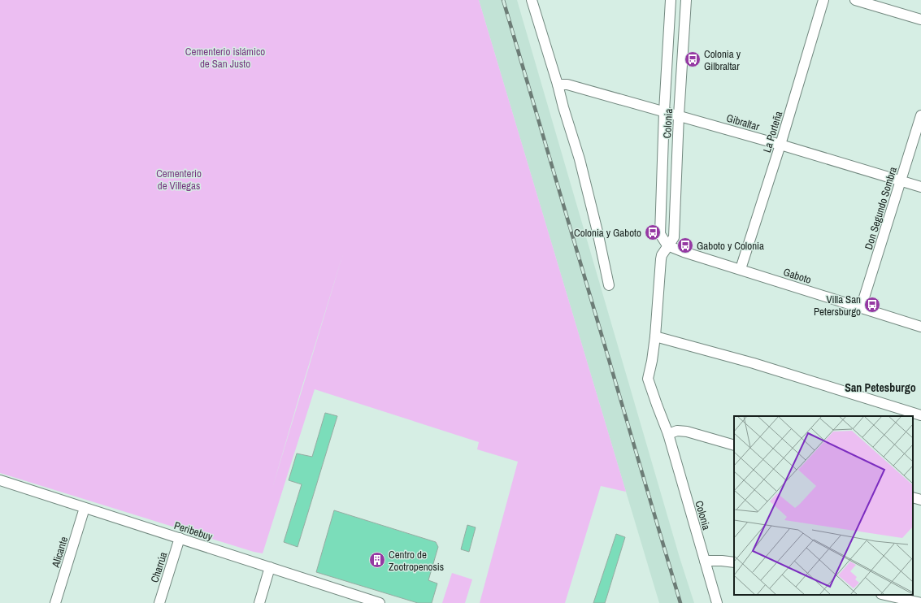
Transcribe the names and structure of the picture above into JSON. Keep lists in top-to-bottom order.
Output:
{
  "streets": {
    "street": [
      "Gibraltar",
      "Colonia",
      "La Porteña",
      "Don Segundo Sombra",
      "Gaboto",
      "Peribebuy",
      "Alicante",
      "Charrúa"
    ]
  },
  "crossings": [
    ["Gibraltar", "Colonia"],
    ["Gibraltar", "La Porteña"],
    ["Gibraltar", "Don Segundo Sombra"],
    ["Colonia", "Gaboto"],
    ["La Porteña", "Gaboto"],
    ["Don Segundo Sombra", "Gaboto"],
    ["Peribebuy", "Alicante"],
    ["Peribebuy", "Charrúa"]
  ],
  "districts": ["San Petesburgo"],
  "parks": ["Cementerio islámico de San Justo", "Cementerio de Villegas"],
  "places": {
    "bus stop": [
      "Colonia y Gilbraltar",
      "Colonia y Gaboto",
      "Gaboto y Colonia",
      "Villa San Petersburgo"
    ],
    "building": ["Centro de Zootropenosis"]
  }
}
